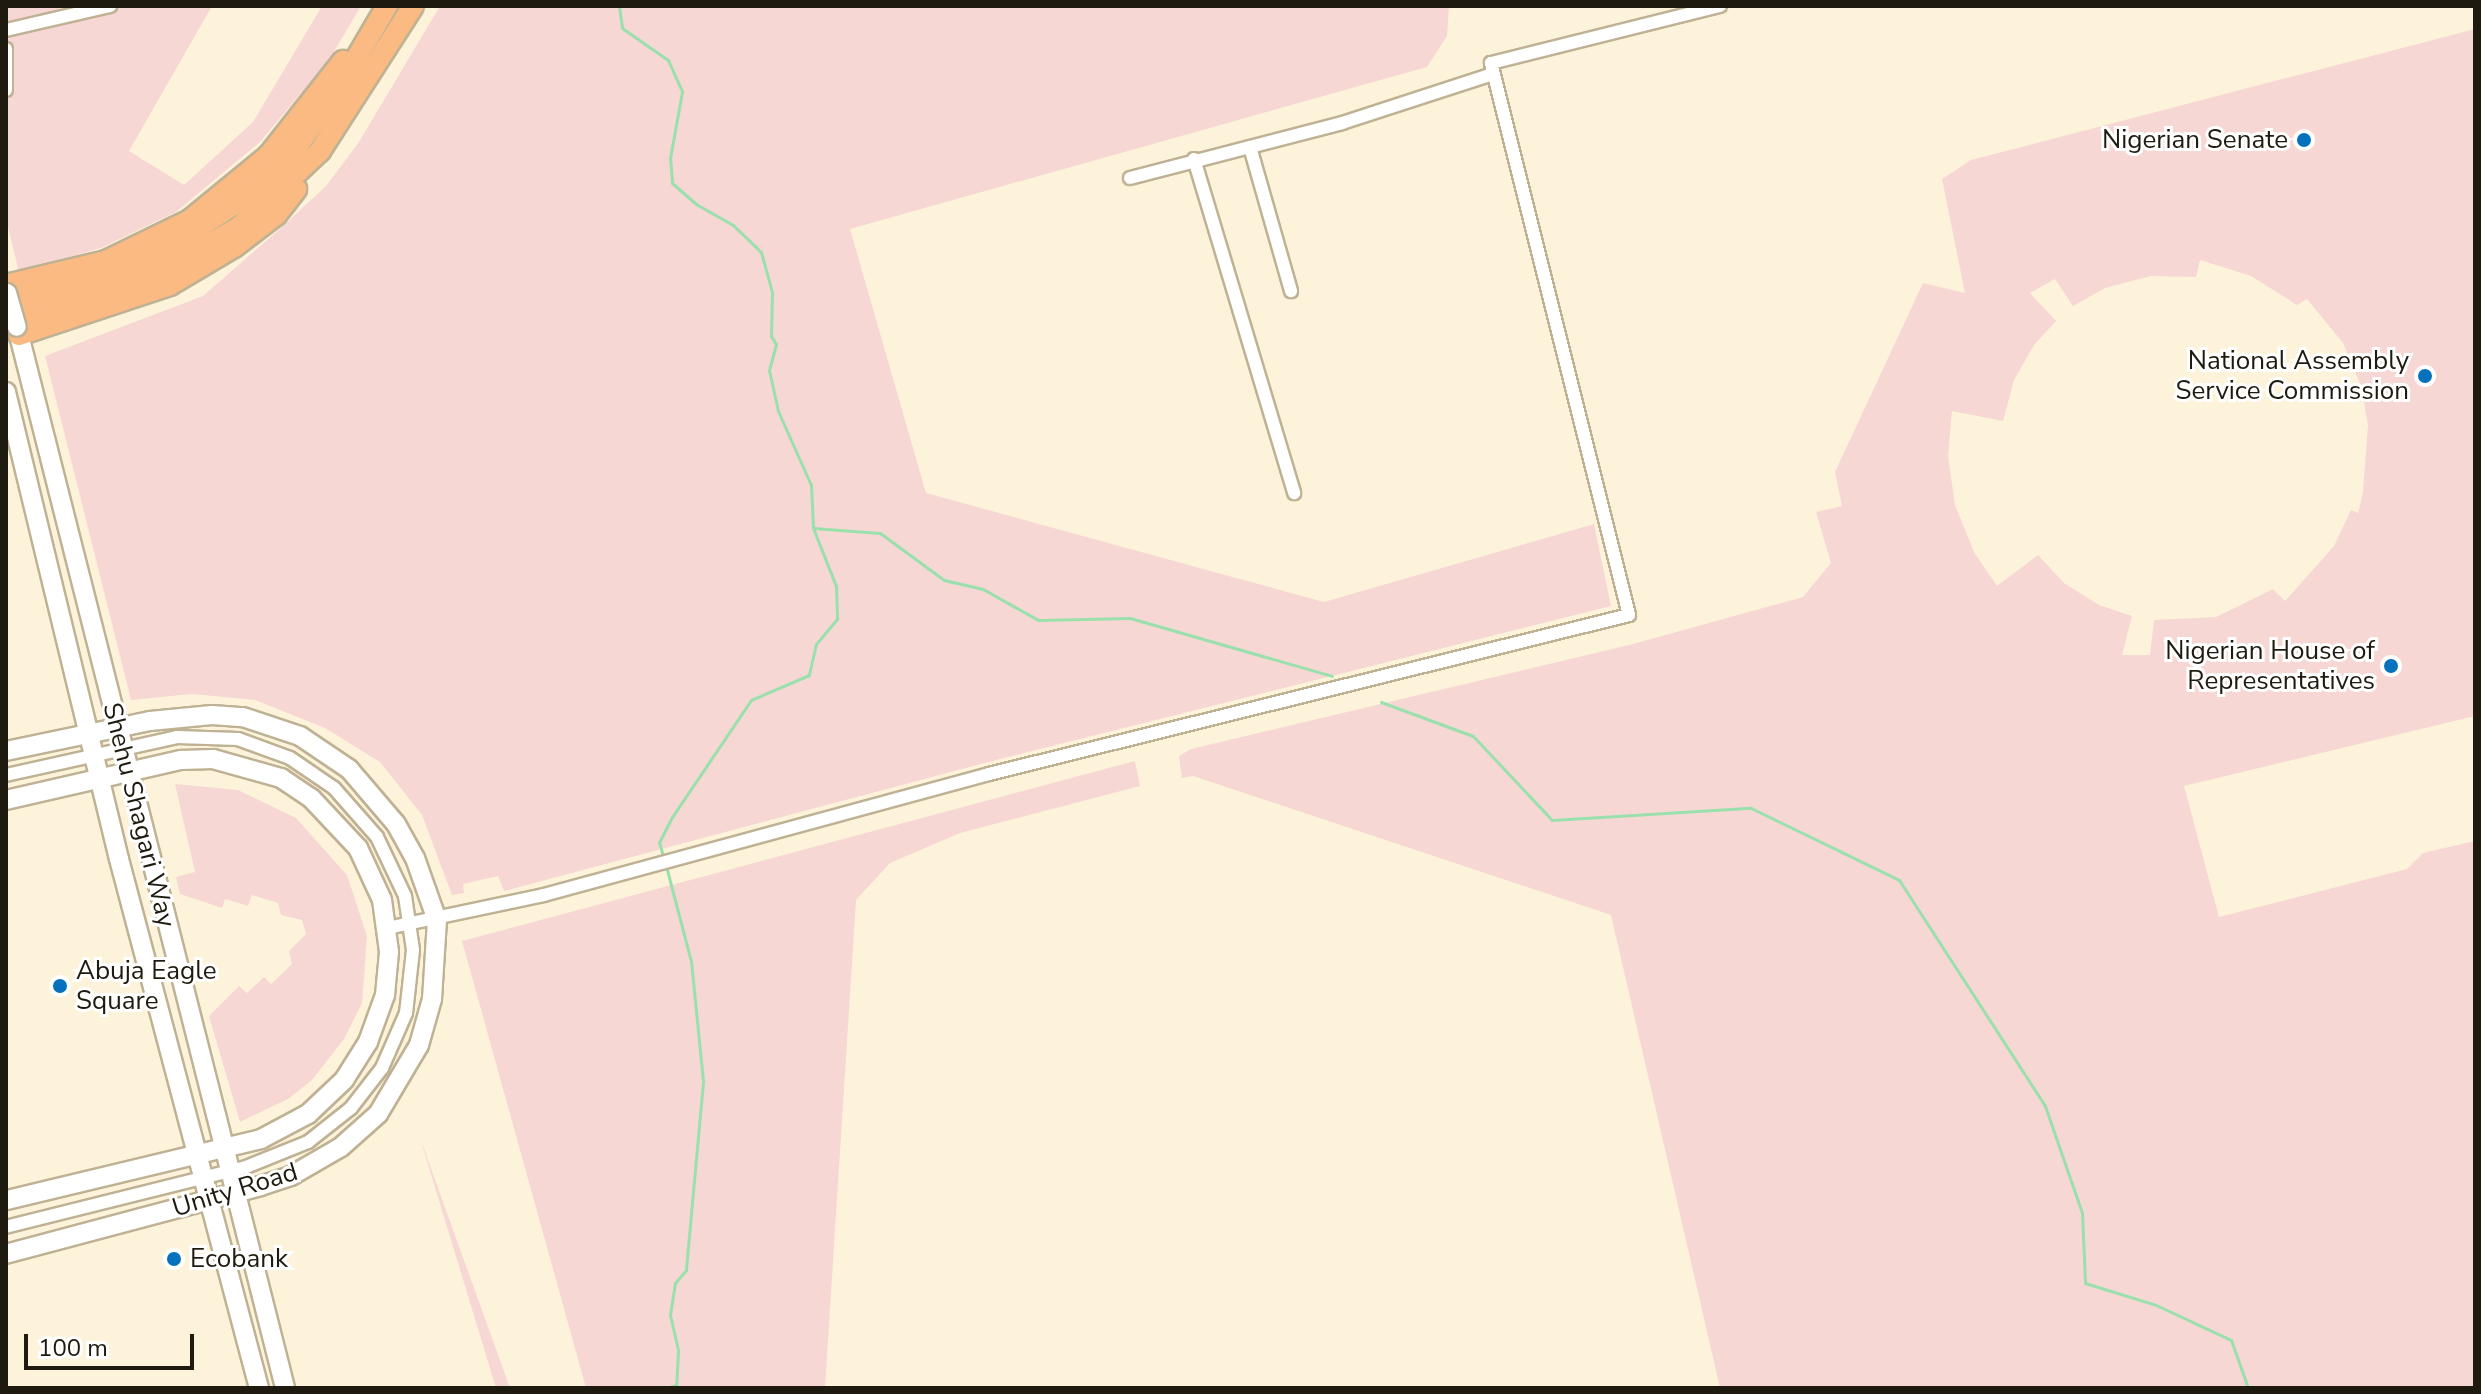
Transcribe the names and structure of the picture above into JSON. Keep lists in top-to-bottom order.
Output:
{
  "streets": {
    "street": ["Shehu Shagari Way", "Unity Road"]
  },
  "crossings": [
    ["Shehu Shagari Way", "Unity Road"]
  ],
  "places": [
    "Nigerian Senate",
    "National Assembly Service Commission",
    "Nigerian House of Representatives",
    "Abuja Eagle Square",
    "Ecobank"
  ],
  "scale_bar": "100 m"
}
